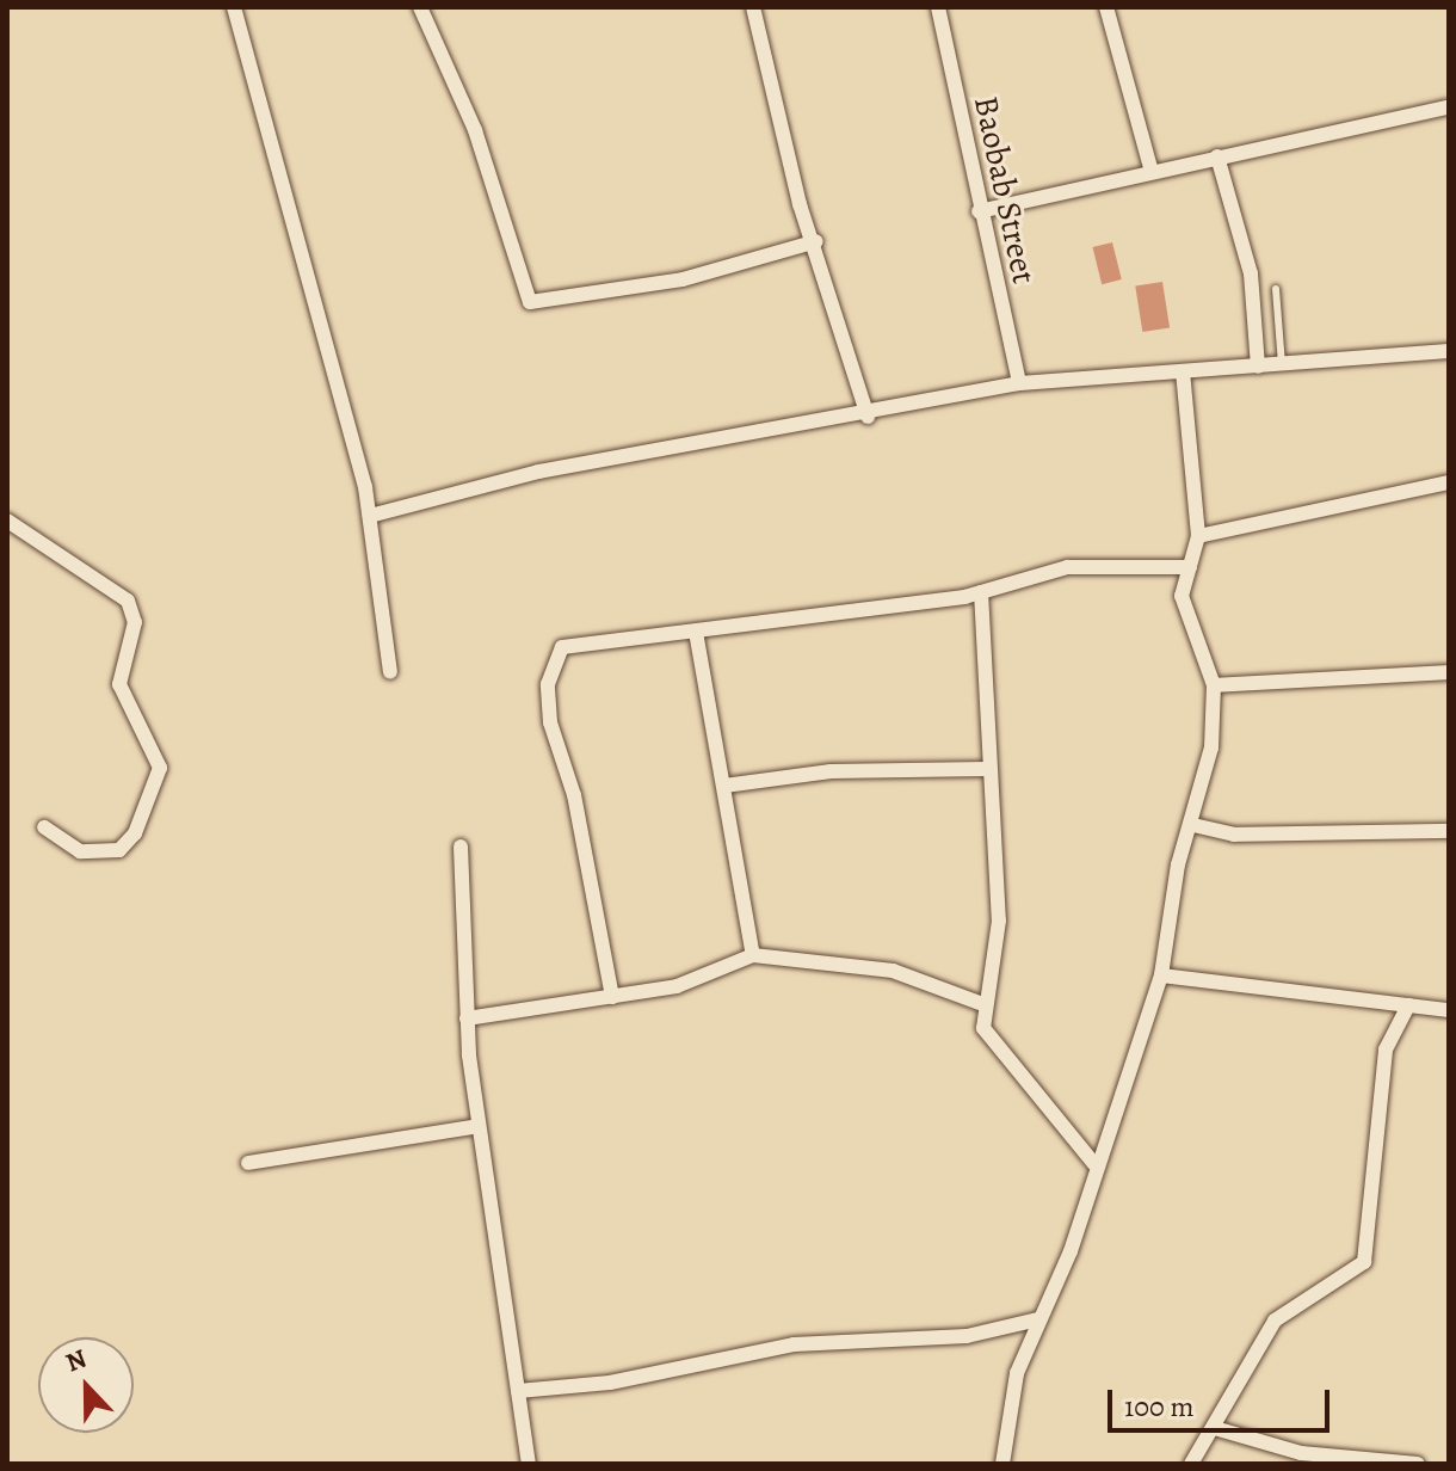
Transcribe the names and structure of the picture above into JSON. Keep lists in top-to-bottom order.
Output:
{
  "streets": {
    "street": ["Baobab Street"]
  },
  "scale_bar": "100 m",
  "north": "top"
}
